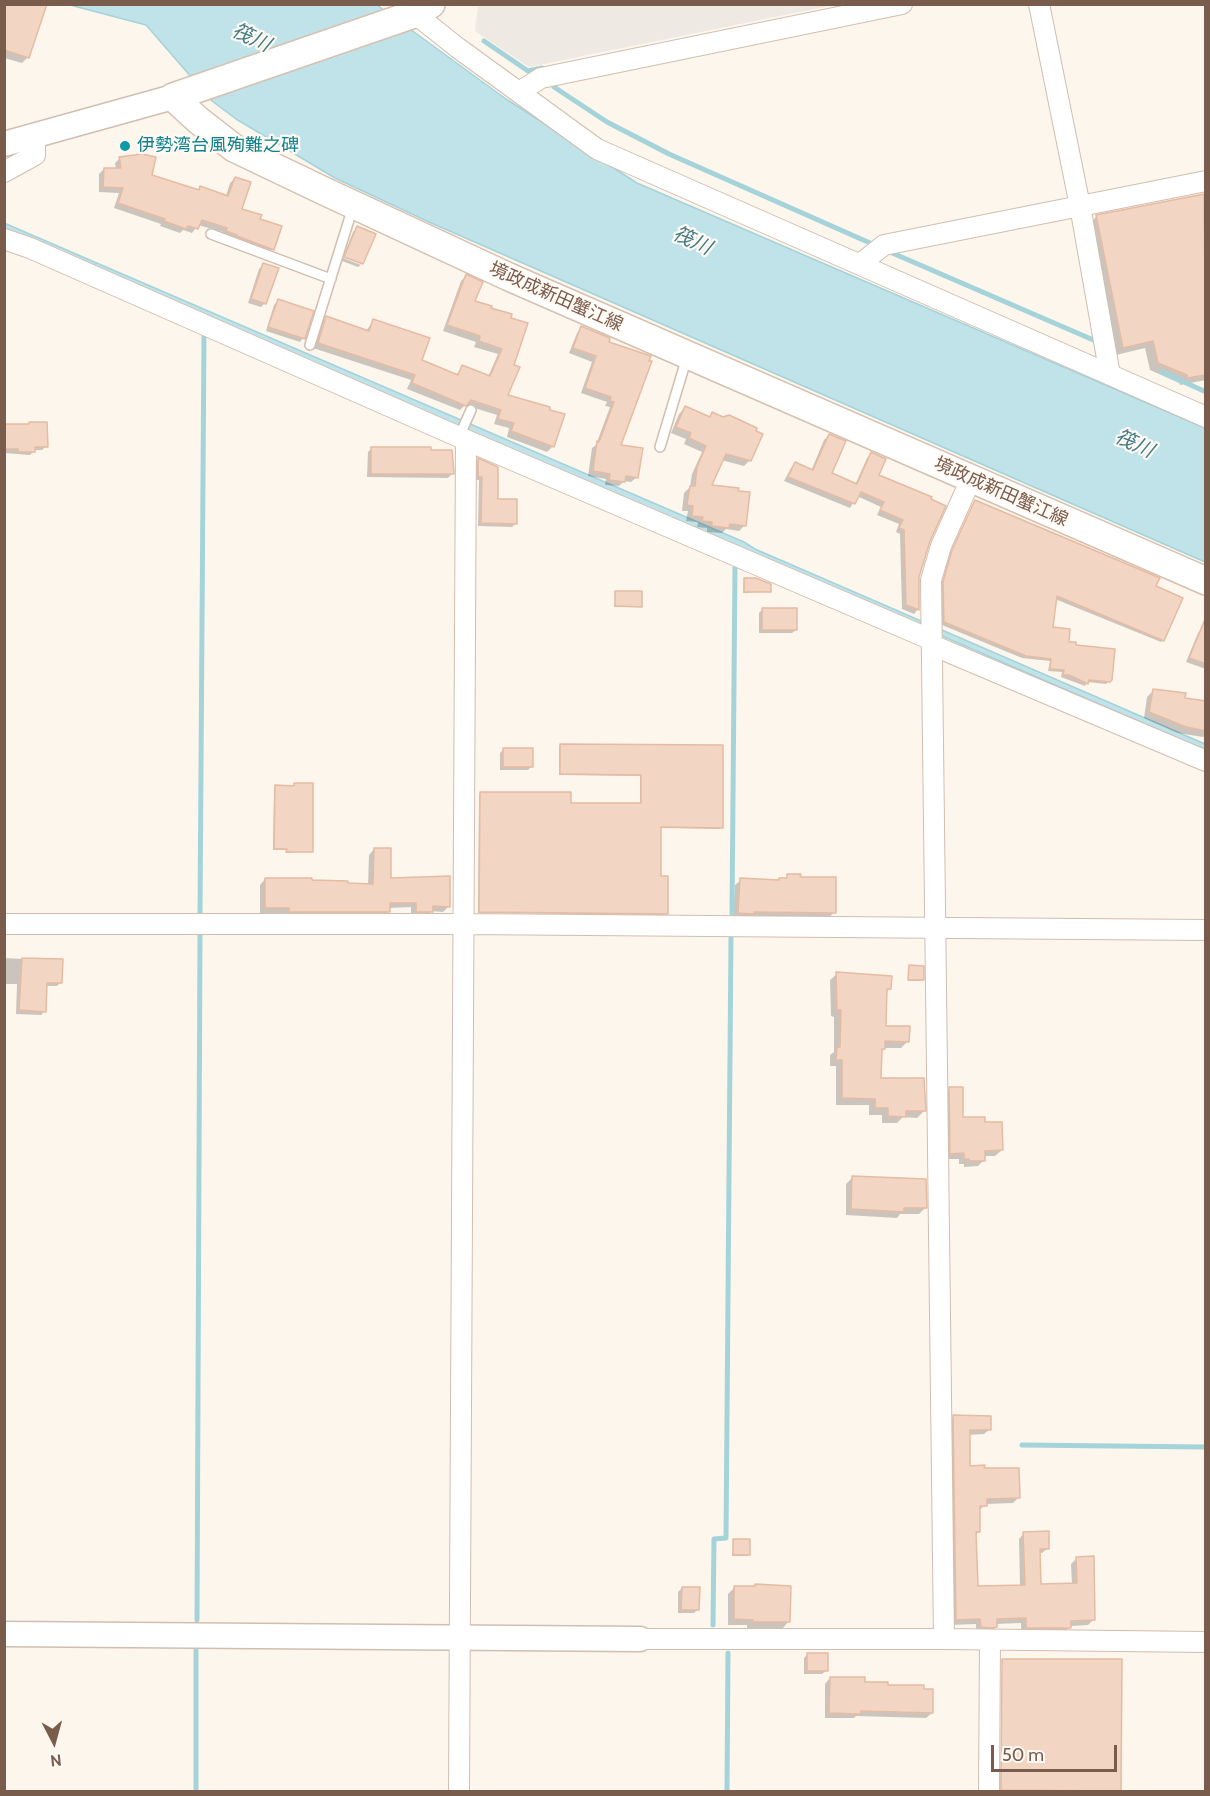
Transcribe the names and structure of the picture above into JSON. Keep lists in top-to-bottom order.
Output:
{
  "streets": {
    "main road": ["境政成新田蟹江線"]
  },
  "water": ["筏川"],
  "places": ["伊勢湾台風殉難之碑"],
  "scale_bar": "50 m",
  "north": "bottom"
}
